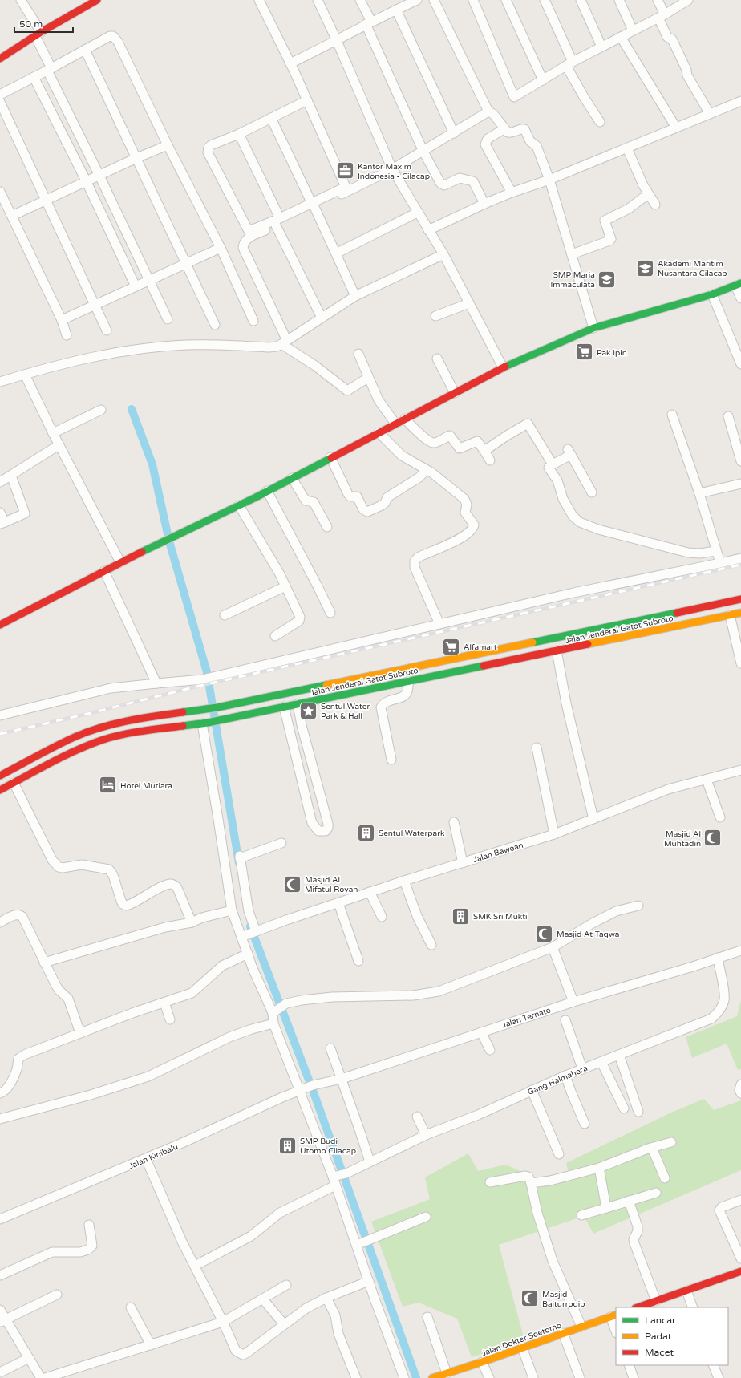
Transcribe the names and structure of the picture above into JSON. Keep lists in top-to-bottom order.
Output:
{
  "streets": {
    "main road": ["Jalan Jenderal Gatot Subroto", "Jalan Dokter Soetomo"],
    "street": [
      "Jalan Bawean",
      "Jalan Ternate",
      "Gang Halmahera",
      "Jalan Kinibalu"
    ]
  },
  "crossings": [
    ["Jalan Ternate", "Gang Halmahera"],
    ["Jalan Ternate", "Jalan Kinibalu"]
  ],
  "places": {
    "office": ["Kantor Maxim Indonesia - Cilacap"],
    "school or university": ["Akademi Maritim Nusantara Cilacap", "SMP Maria Immaculata"],
    "supermarket": ["Pak Ipin", "Alfamart"],
    "place": ["Sentul Water Park & Hall"],
    "hotel": ["Hotel Mutiara"],
    "building": ["Sentul Waterpark", "SMK Sri Mukti", "SMP Budi Utomo Cilacap"],
    "mosque": [
      "Masjid Al Muhtadin",
      "Masjid Al Mifatul Royan",
      "Masjid At Taqwa",
      "Masjid Baiturroqib"
    ]
  },
  "legend": ["Lancar", "Padat", "Macet"],
  "scale_bar": "50 m"
}
